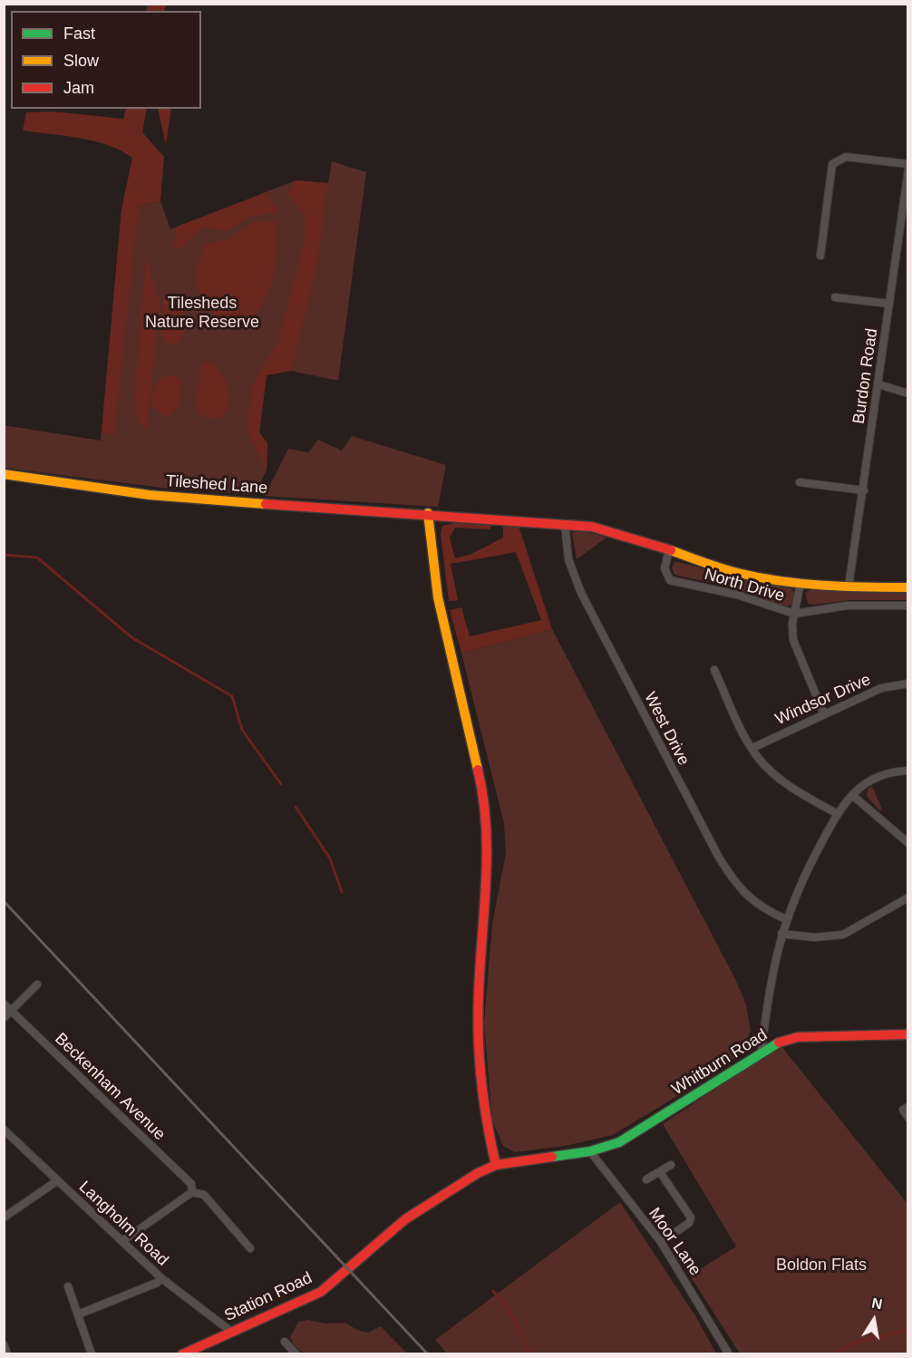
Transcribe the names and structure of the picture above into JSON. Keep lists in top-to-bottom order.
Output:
{
  "streets": {
    "street": [
      "Burdon Road",
      "Tileshed Lane",
      "North Drive",
      "Windsor Drive",
      "West Drive",
      "Whitburn Road",
      "Beckenham Avenue",
      "Langholm Road",
      "Moor Lane",
      "Station Road"
    ]
  },
  "crossings": [
    ["Burdon Road", "Tileshed Lane"],
    ["Tileshed Lane", "North Drive"],
    ["Tileshed Lane", "West Drive"],
    ["Whitburn Road", "Moor Lane"],
    ["Whitburn Road", "Station Road"],
    ["Langholm Road", "Station Road"]
  ],
  "parks": ["Tilesheds Nature Reserve", "Boldon Flats"],
  "legend": ["Fast", "Slow", "Jam"],
  "north": "top"
}
